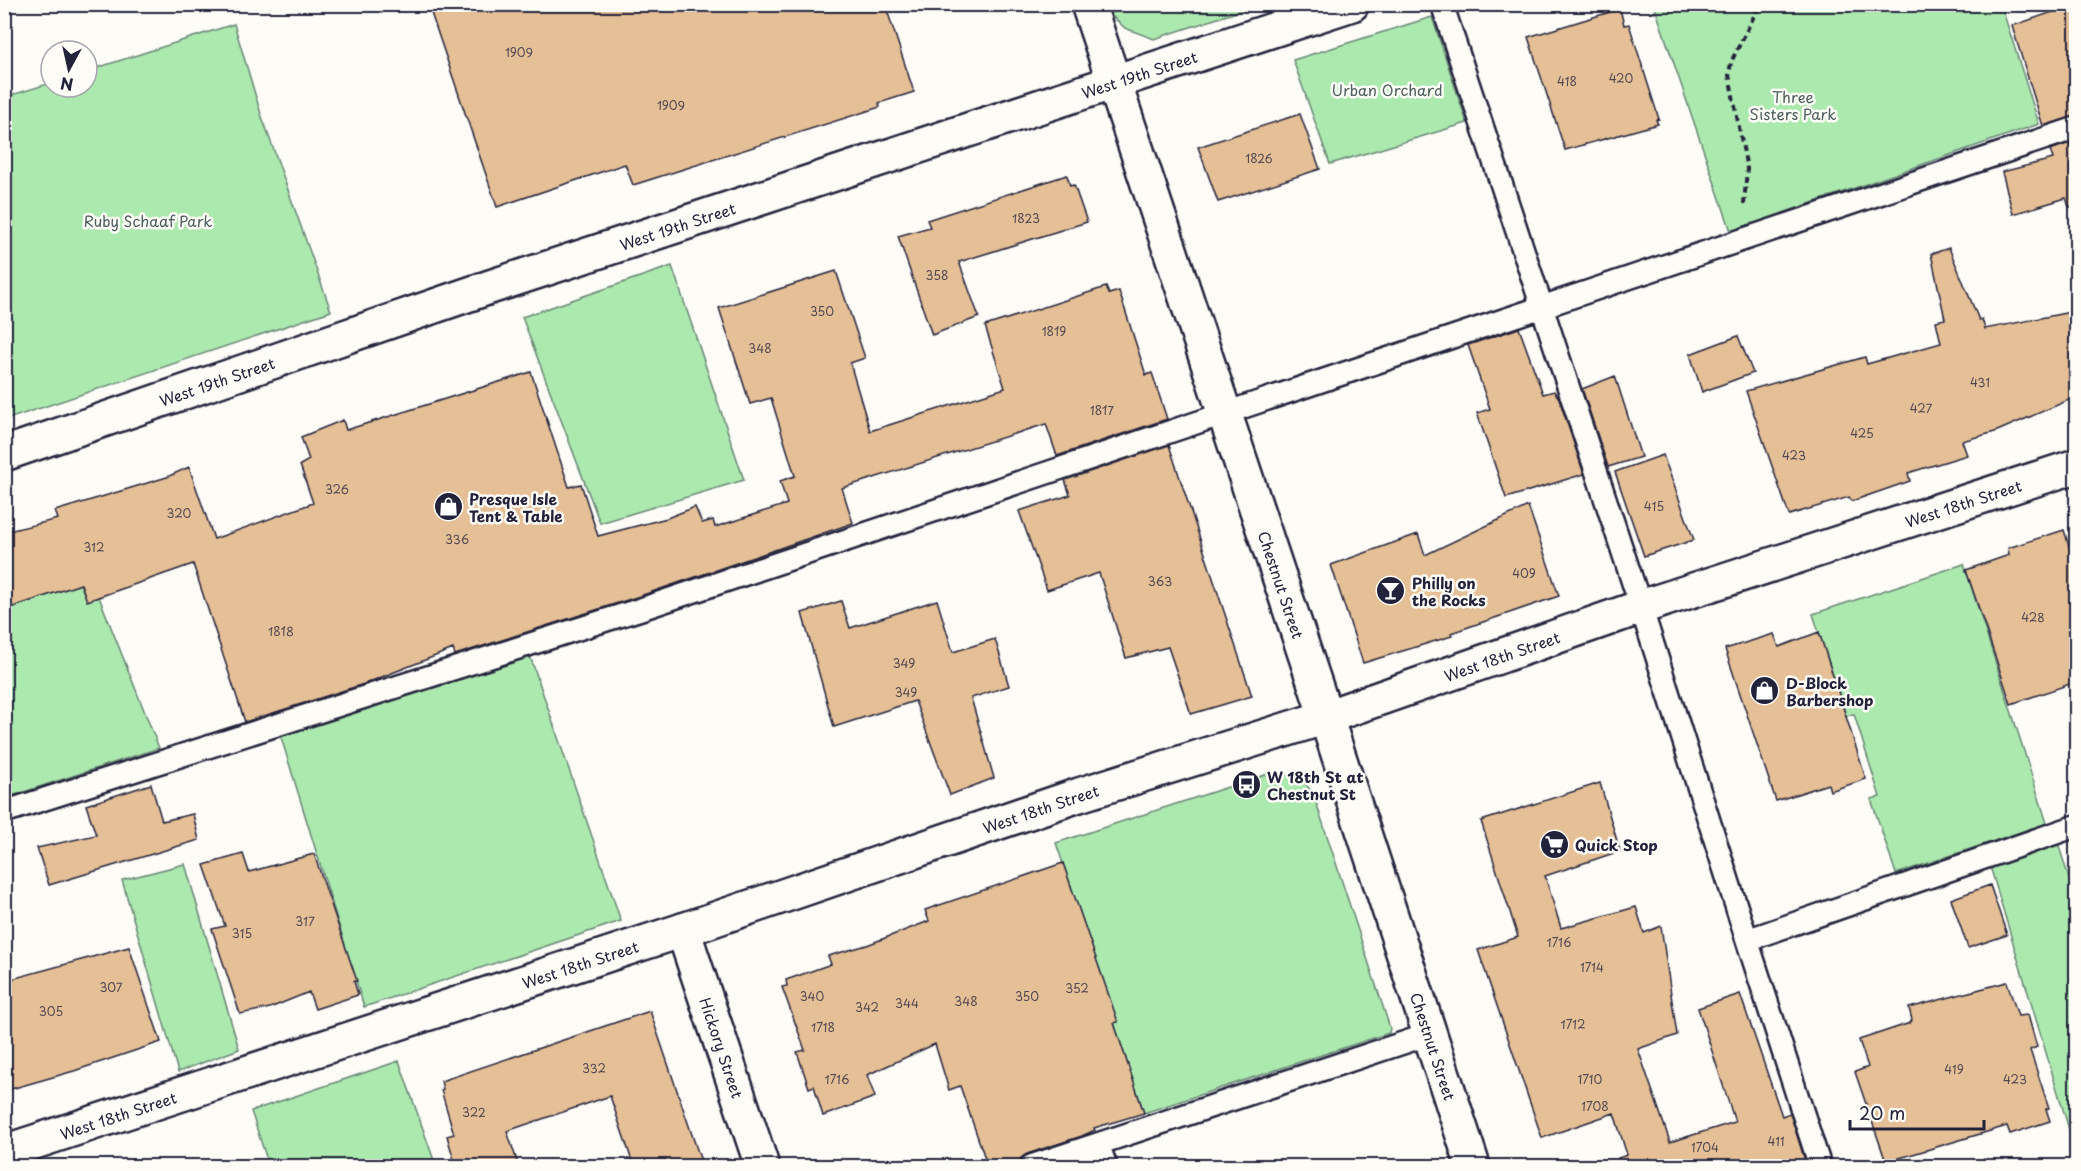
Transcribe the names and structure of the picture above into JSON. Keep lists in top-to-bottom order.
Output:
{
  "streets": {
    "street": [
      "West 19th Street",
      "West 18th Street",
      "Chestnut Street",
      "Hickory Street"
    ]
  },
  "crossings": [
    ["West 19th Street", "Chestnut Street"],
    ["West 18th Street", "Chestnut Street"],
    ["West 18th Street", "Hickory Street"]
  ],
  "parks": ["Urban Orchard", "Three Sisters Park", "Ruby Schaaf Park"],
  "places": {
    "shop": ["Presque Isle Tent & Table", "D-Block Barbershop"],
    "bar": ["Philly on the Rocks"],
    "bus stop": ["W 18th St at Chestnut St"],
    "supermarket": ["Quick Stop"]
  },
  "house_numbers": [
    "1909",
    "420",
    "418",
    "1909",
    "1826",
    "1823",
    "358",
    "350",
    "1819",
    "348",
    "431",
    "427",
    "1817",
    "425",
    "423",
    "326",
    "415",
    "320",
    "336",
    "312",
    "409",
    "363",
    "428",
    "1818",
    "349",
    "349",
    "317",
    "315",
    "1716",
    "1714",
    "307",
    "352",
    "340",
    "350",
    "348",
    "344",
    "342",
    "305",
    "1712",
    "1718",
    "332",
    "419",
    "1716",
    "1710",
    "423",
    "1708",
    "322",
    "411",
    "1704"
  ],
  "scale_bar": "20 m",
  "north": "bottom"
}
